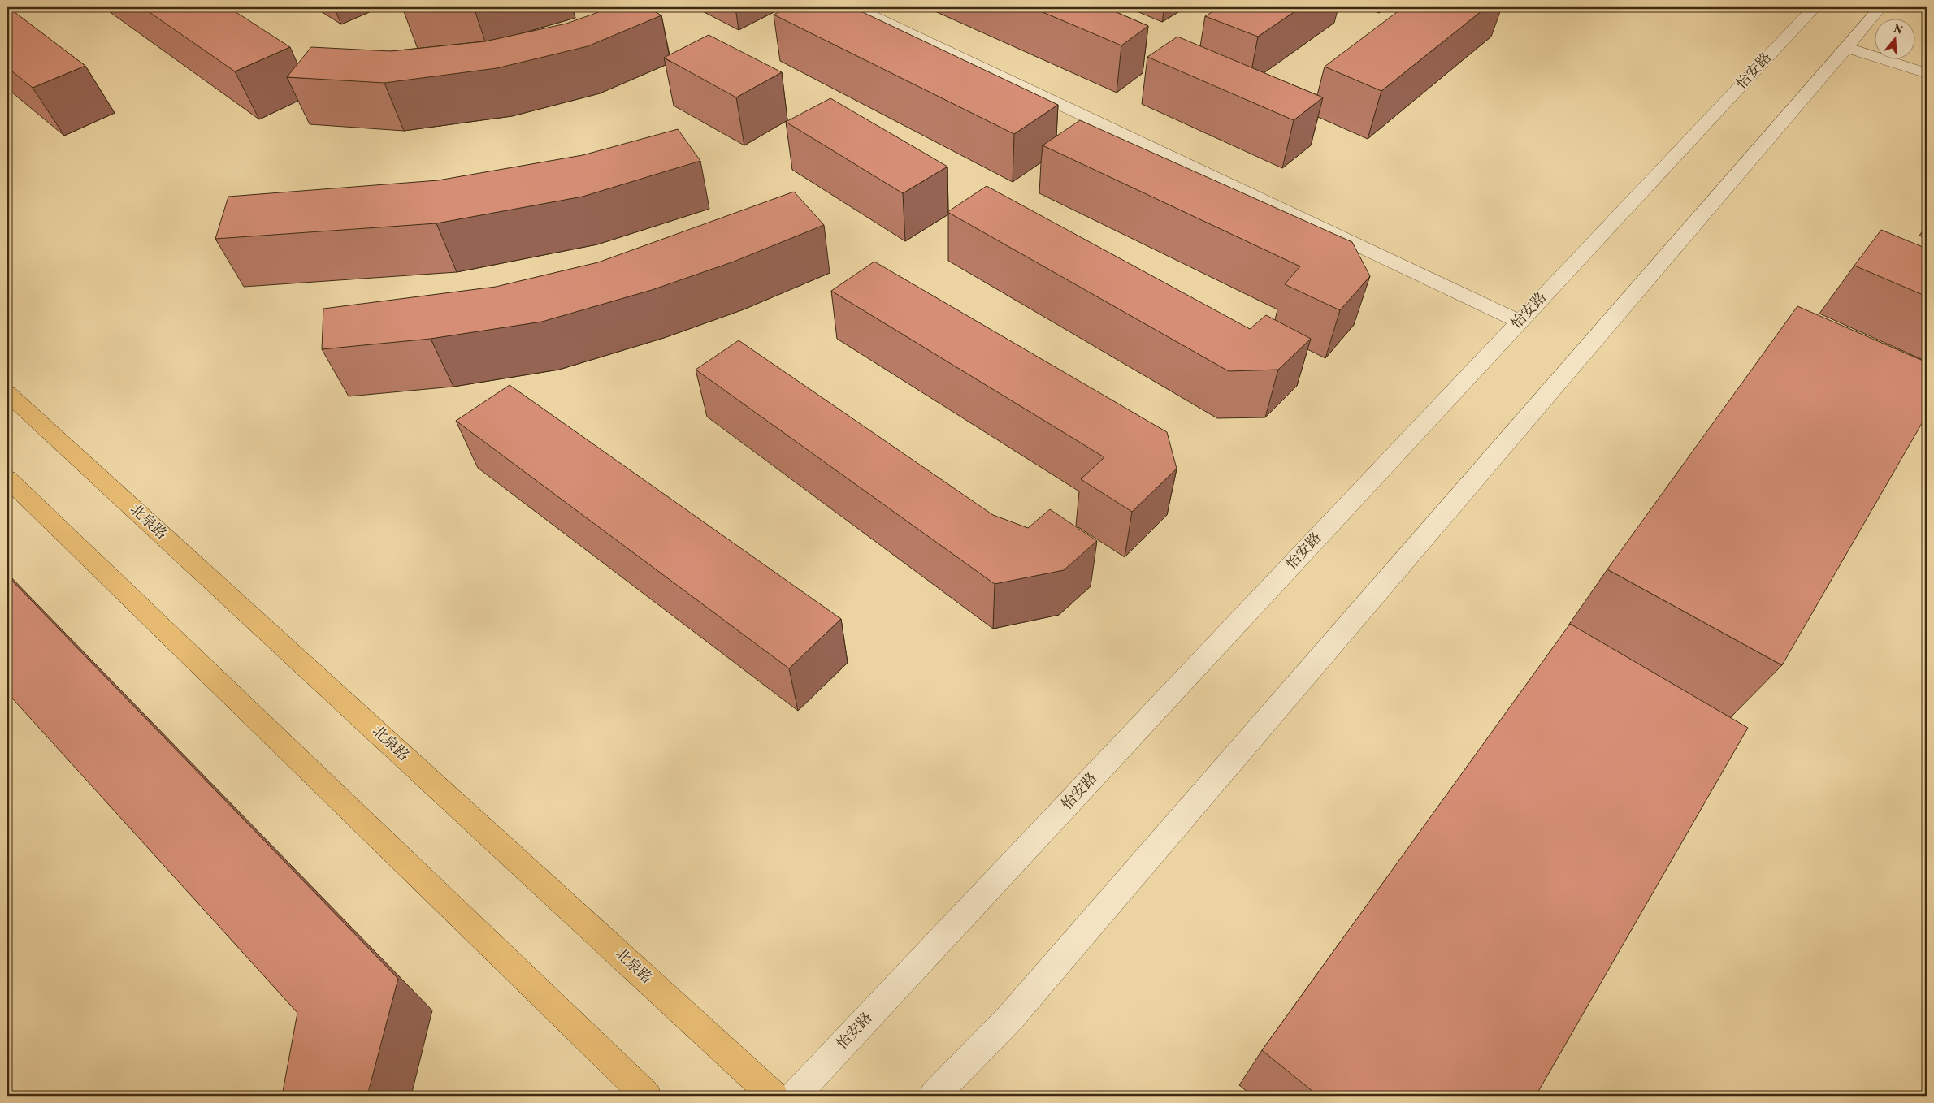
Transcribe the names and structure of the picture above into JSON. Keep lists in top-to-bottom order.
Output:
{
  "streets": {
    "main road": ["北泉路"],
    "street": ["怡安路"]
  },
  "north": "top"
}
